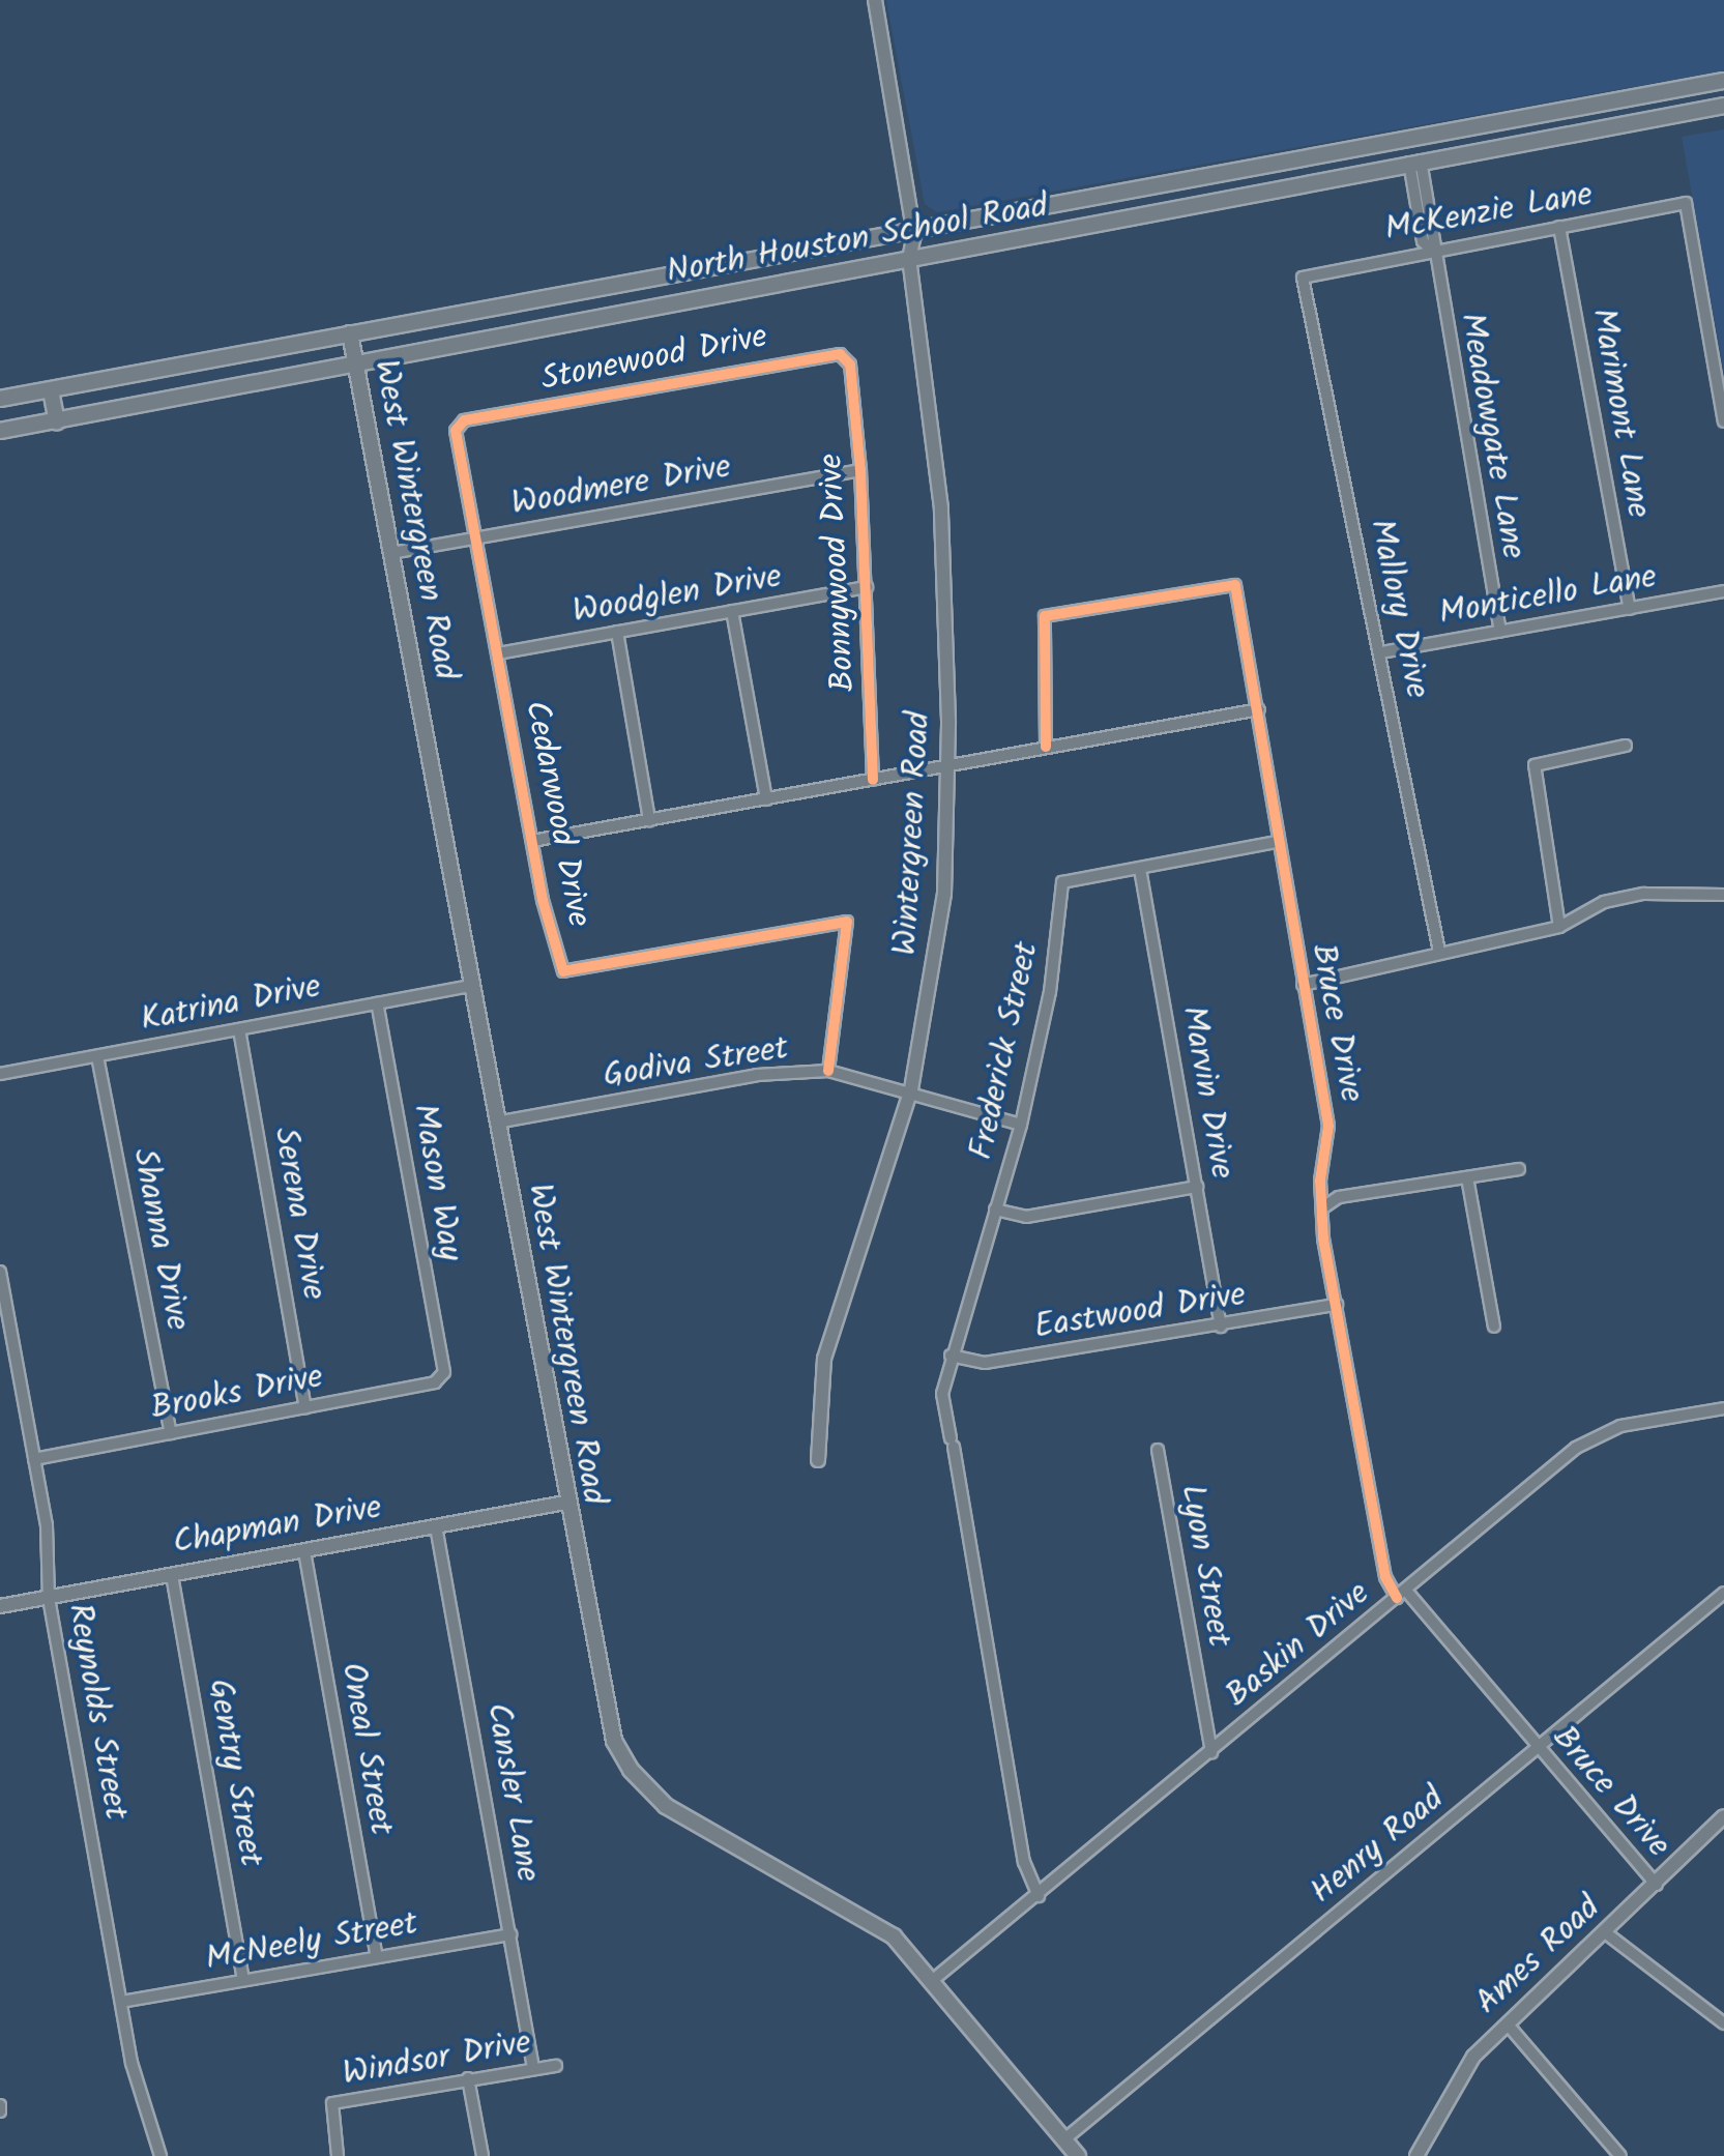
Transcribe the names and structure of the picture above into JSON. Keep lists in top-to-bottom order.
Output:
{
  "streets": {
    "main road": ["North Houston School Road", "West Wintergreen Road"],
    "street": [
      "McKenzie Lane",
      "Stonewood Drive",
      "Marimont Lane",
      "Meadowgate Lane",
      "Woodmere Drive",
      "Bonnywood Drive",
      "Woodglen Drive",
      "Monticello Lane",
      "Mallory Drive",
      "Cedarwood Drive",
      "Wintergreen Road",
      "Katrina Drive",
      "Bruce Drive",
      "Frederick Street",
      "Godiva Street",
      "Marvin Drive",
      "Mason Way",
      "Serena Drive",
      "Shanna Drive",
      "Eastwood Drive",
      "Brooks Drive",
      "Chapman Drive",
      "Lyon Street",
      "Baskin Drive",
      "Reynolds Street",
      "Oneal Street",
      "Gentry Street",
      "Cansler Lane",
      "Henry Road",
      "McNeely Street",
      "Ames Road",
      "Windsor Drive"
    ]
  },
  "crossings": [
    ["McKenzie Lane", "Marimont Lane"],
    ["McKenzie Lane", "Meadowgate Lane"],
    ["McKenzie Lane", "Mallory Drive"],
    ["North Houston School Road", "Meadowgate Lane"],
    ["North Houston School Road", "West Wintergreen Road"],
    ["North Houston School Road", "Wintergreen Road"],
    ["Stonewood Drive", "Bonnywood Drive"],
    ["Stonewood Drive", "Cedarwood Drive"],
    ["Marimont Lane", "Monticello Lane"],
    ["Meadowgate Lane", "Monticello Lane"],
    ["Woodmere Drive", "West Wintergreen Road"],
    ["Woodmere Drive", "Bonnywood Drive"],
    ["Woodmere Drive", "Cedarwood Drive"],
    ["West Wintergreen Road", "Katrina Drive"],
    ["West Wintergreen Road", "Godiva Street"],
    ["West Wintergreen Road", "Chapman Drive"],
    ["West Wintergreen Road", "Baskin Drive"],
    ["West Wintergreen Road", "Henry Road"],
    ["Bonnywood Drive", "Woodglen Drive"],
    ["Woodglen Drive", "Cedarwood Drive"],
    ["Monticello Lane", "Mallory Drive"],
    ["Cedarwood Drive", "Godiva Street"],
    ["Wintergreen Road", "Godiva Street"],
    ["Katrina Drive", "Mason Way"],
    ["Katrina Drive", "Serena Drive"],
    ["Katrina Drive", "Shanna Drive"],
    ["Bruce Drive", "Frederick Street"],
    ["Bruce Drive", "Eastwood Drive"],
    ["Bruce Drive", "Baskin Drive"],
    ["Bruce Drive", "Henry Road"],
    ["Bruce Drive", "Ames Road"],
    ["Frederick Street", "Godiva Street"],
    ["Frederick Street", "Marvin Drive"],
    ["Frederick Street", "Eastwood Drive"],
    ["Frederick Street", "Baskin Drive"],
    ["Marvin Drive", "Eastwood Drive"],
    ["Mason Way", "Brooks Drive"],
    ["Serena Drive", "Brooks Drive"],
    ["Shanna Drive", "Brooks Drive"],
    ["Brooks Drive", "Reynolds Street"],
    ["Chapman Drive", "Reynolds Street"],
    ["Chapman Drive", "Oneal Street"],
    ["Chapman Drive", "Gentry Street"],
    ["Chapman Drive", "Cansler Lane"],
    ["Lyon Street", "Baskin Drive"],
    ["Reynolds Street", "McNeely Street"],
    ["Oneal Street", "McNeely Street"],
    ["Gentry Street", "McNeely Street"],
    ["Cansler Lane", "McNeely Street"],
    ["Cansler Lane", "Windsor Drive"]
  ]
}
